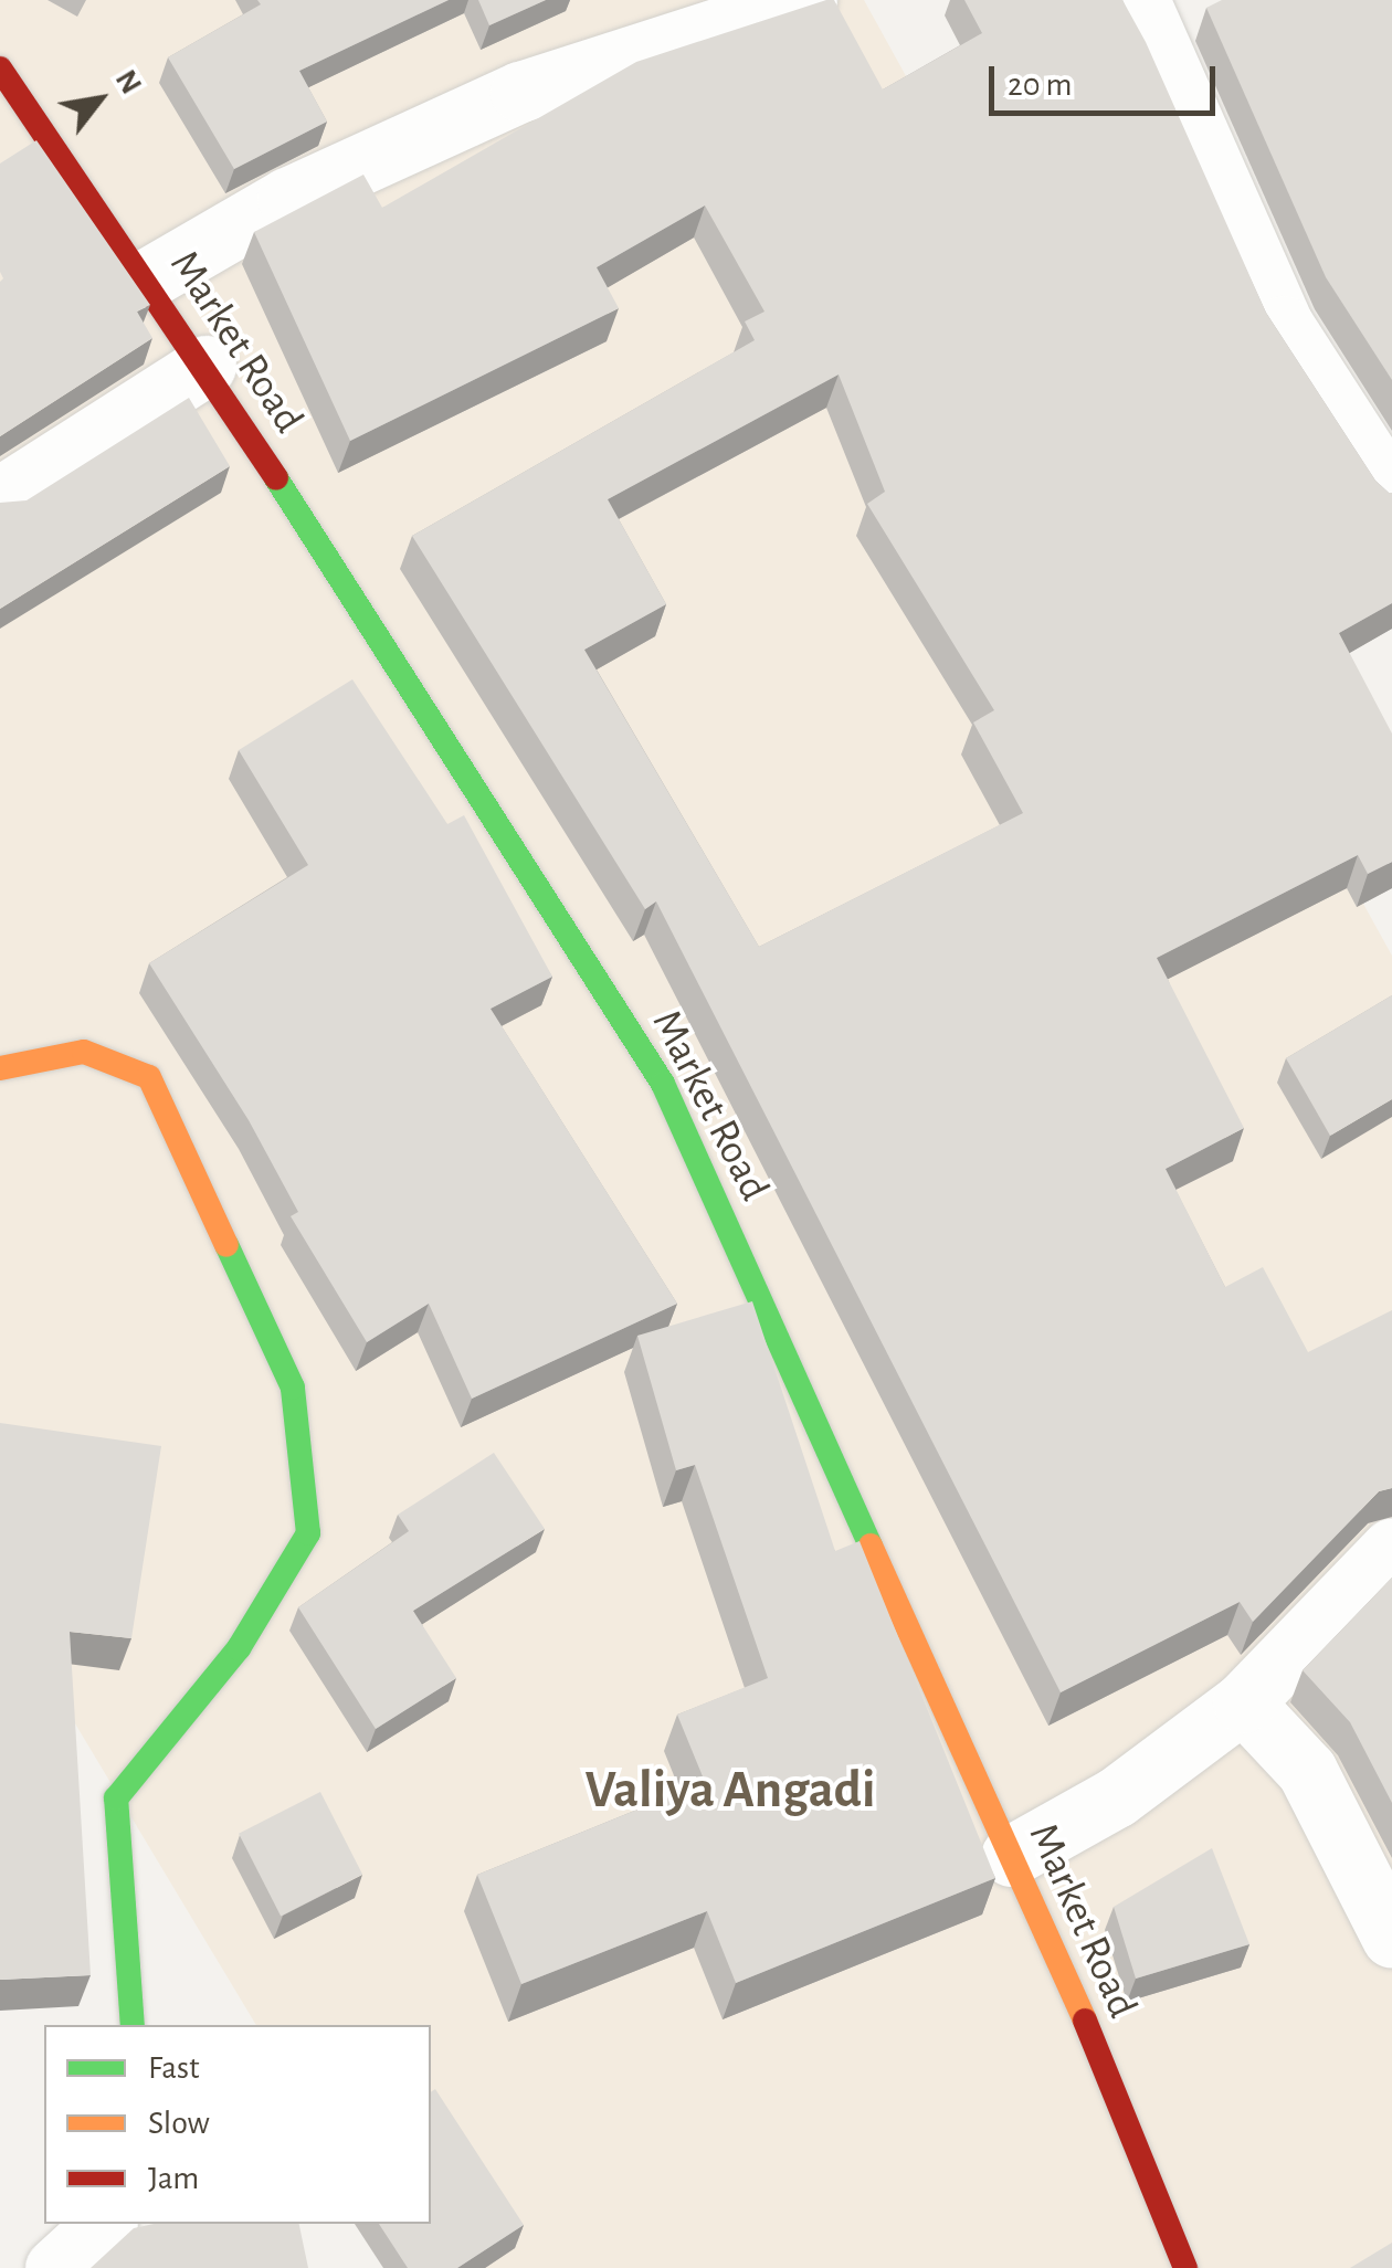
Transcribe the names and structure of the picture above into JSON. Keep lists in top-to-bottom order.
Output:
{
  "streets": {
    "main road": ["Market Road"]
  },
  "districts": ["Valiya Angadi"],
  "legend": ["Fast", "Slow", "Jam"],
  "scale_bar": "20 m",
  "north": "top right"
}
